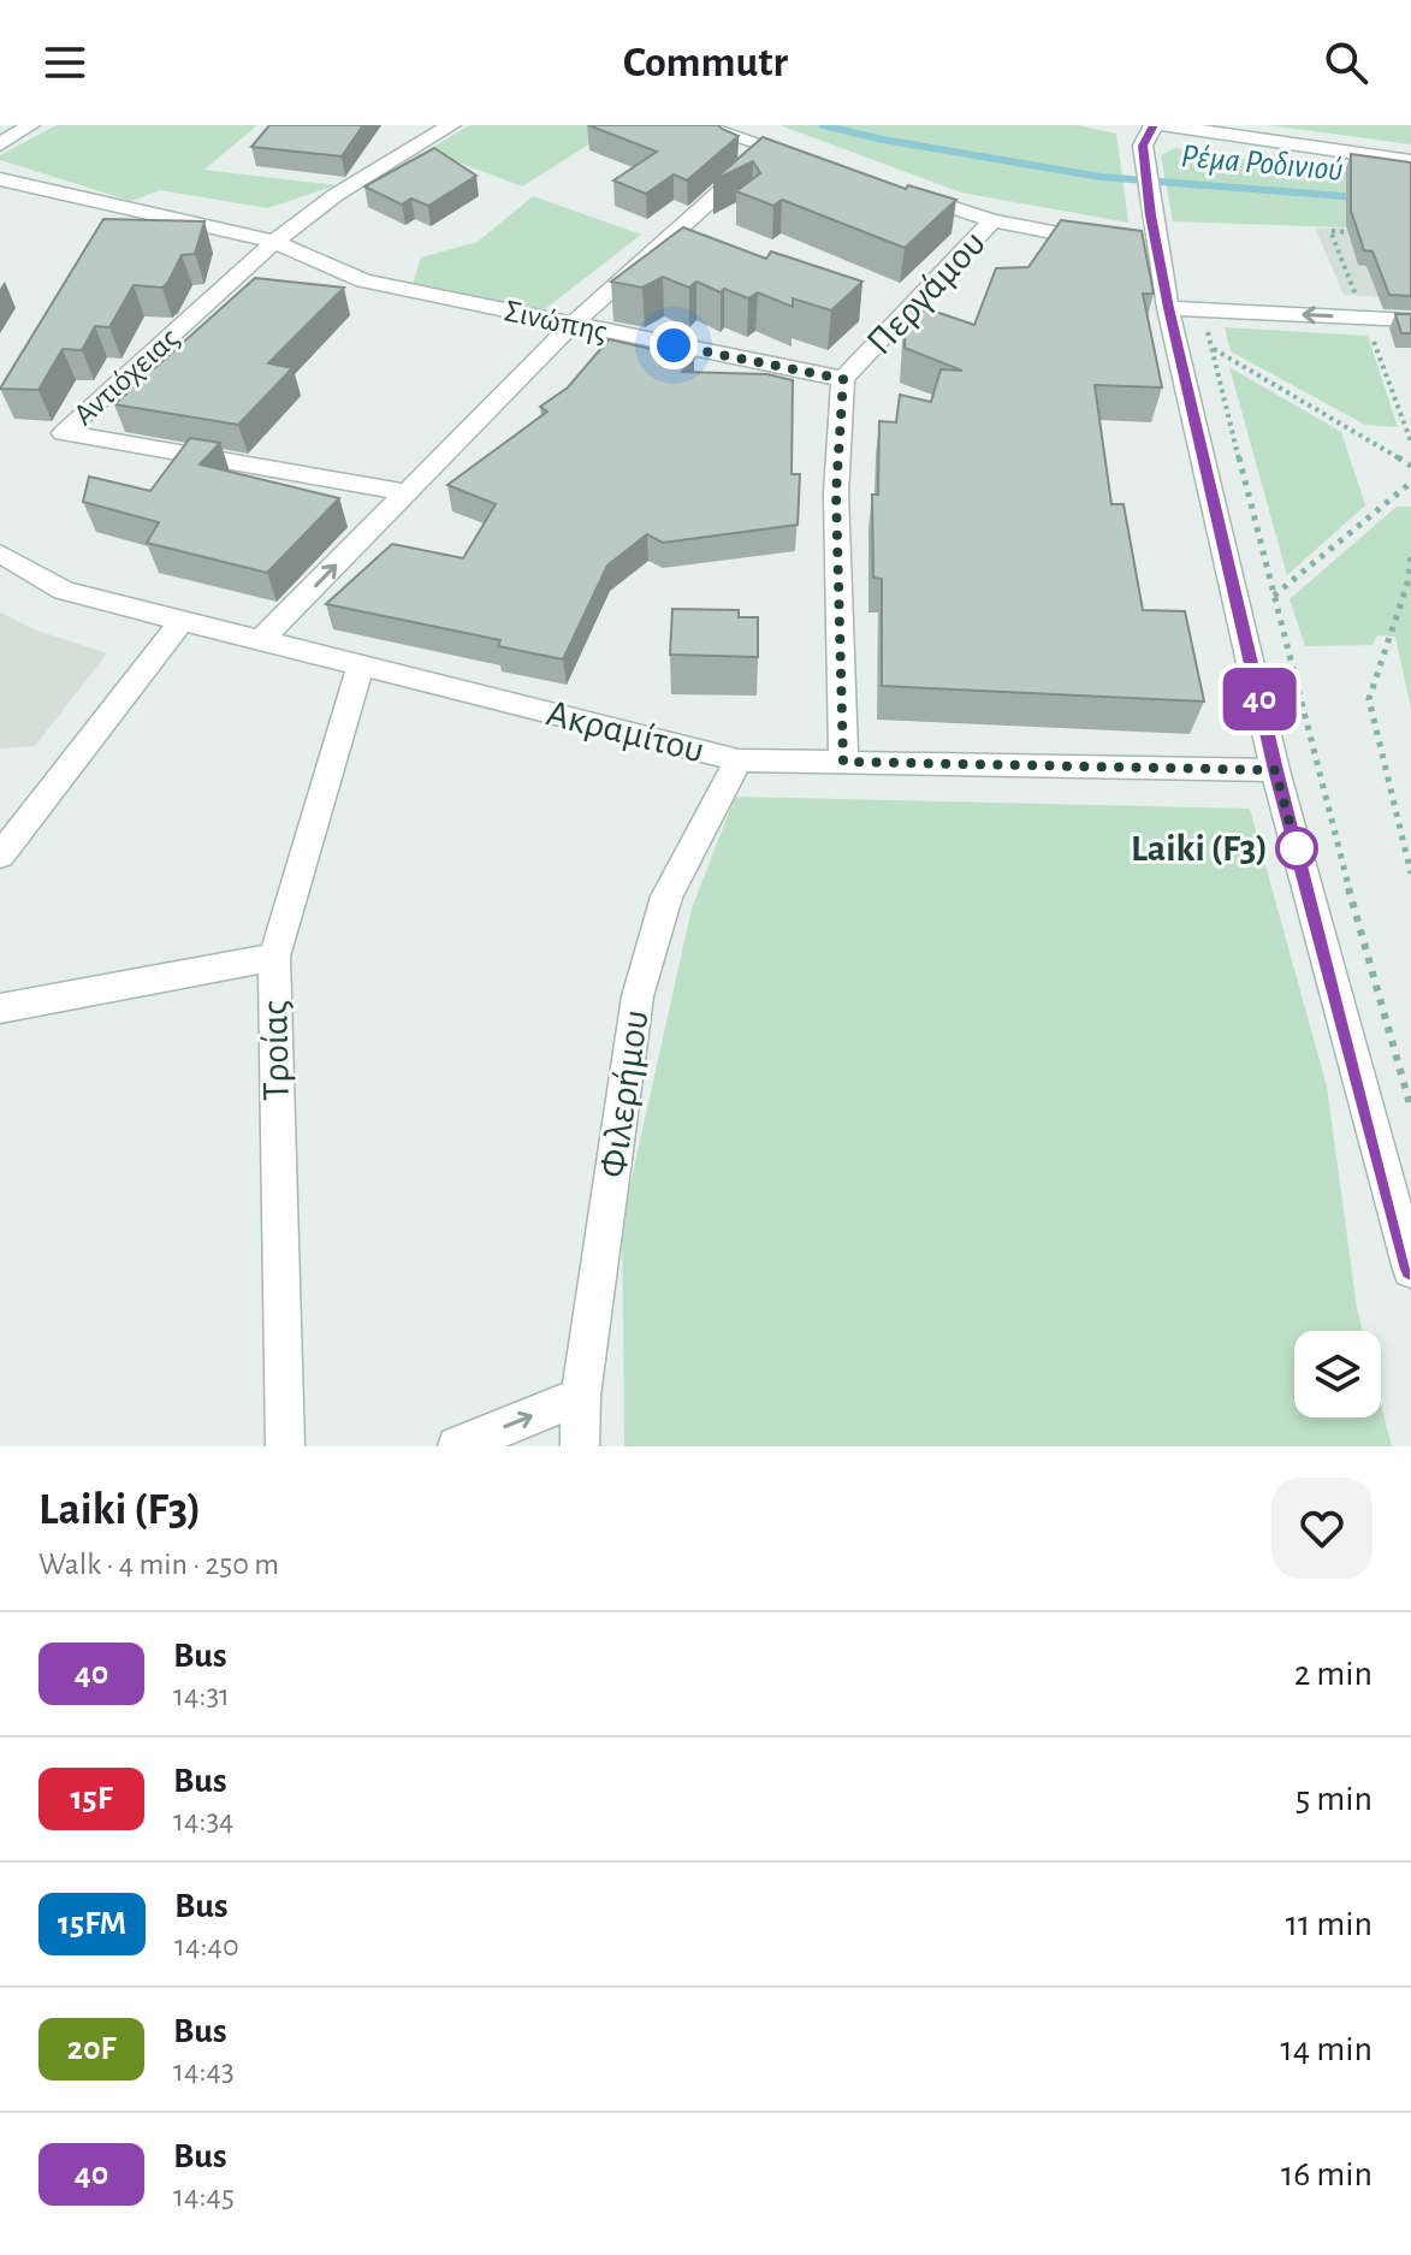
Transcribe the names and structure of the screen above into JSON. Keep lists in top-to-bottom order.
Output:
{
  "streets": {
    "street": [
      "Περγάμου",
      "Σινώπης",
      "Αντιόχειας",
      "Ακραμίτου",
      "Τροίας",
      "Φιλερήμου"
    ]
  },
  "crossings": [
    ["Περγάμου", "Σινώπης"],
    ["Περγάμου", "Ακραμίτου"],
    ["Σινώπης", "Αντιόχειας"],
    ["Ακραμίτου", "Τροίας"],
    ["Ακραμίτου", "Φιλερήμου"]
  ],
  "water": ["Ρέμα Ροδινιού"],
  "places": ["Laiki (F3)"],
  "lines": ["bus line 40"],
  "page": {
    "header": "Commutr",
    "on_map": "40",
    "heading": ["Laiki (F3)", "Walk · 4 min · 250 m"],
    "list": [
      {
        "mark": "40",
        "name": "Bus",
        "note": "14:31",
        "value": "2 min"
      },
      {
        "mark": "15F",
        "name": "Bus",
        "note": "14:34",
        "value": "5 min"
      },
      {
        "mark": "15FM",
        "name": "Bus",
        "note": "14:40",
        "value": "11 min"
      },
      {
        "mark": "20F",
        "name": "Bus",
        "note": "14:43",
        "value": "14 min"
      },
      {
        "mark": "40",
        "name": "Bus",
        "note": "14:45",
        "value": "16 min"
      }
    ]
  }
}
